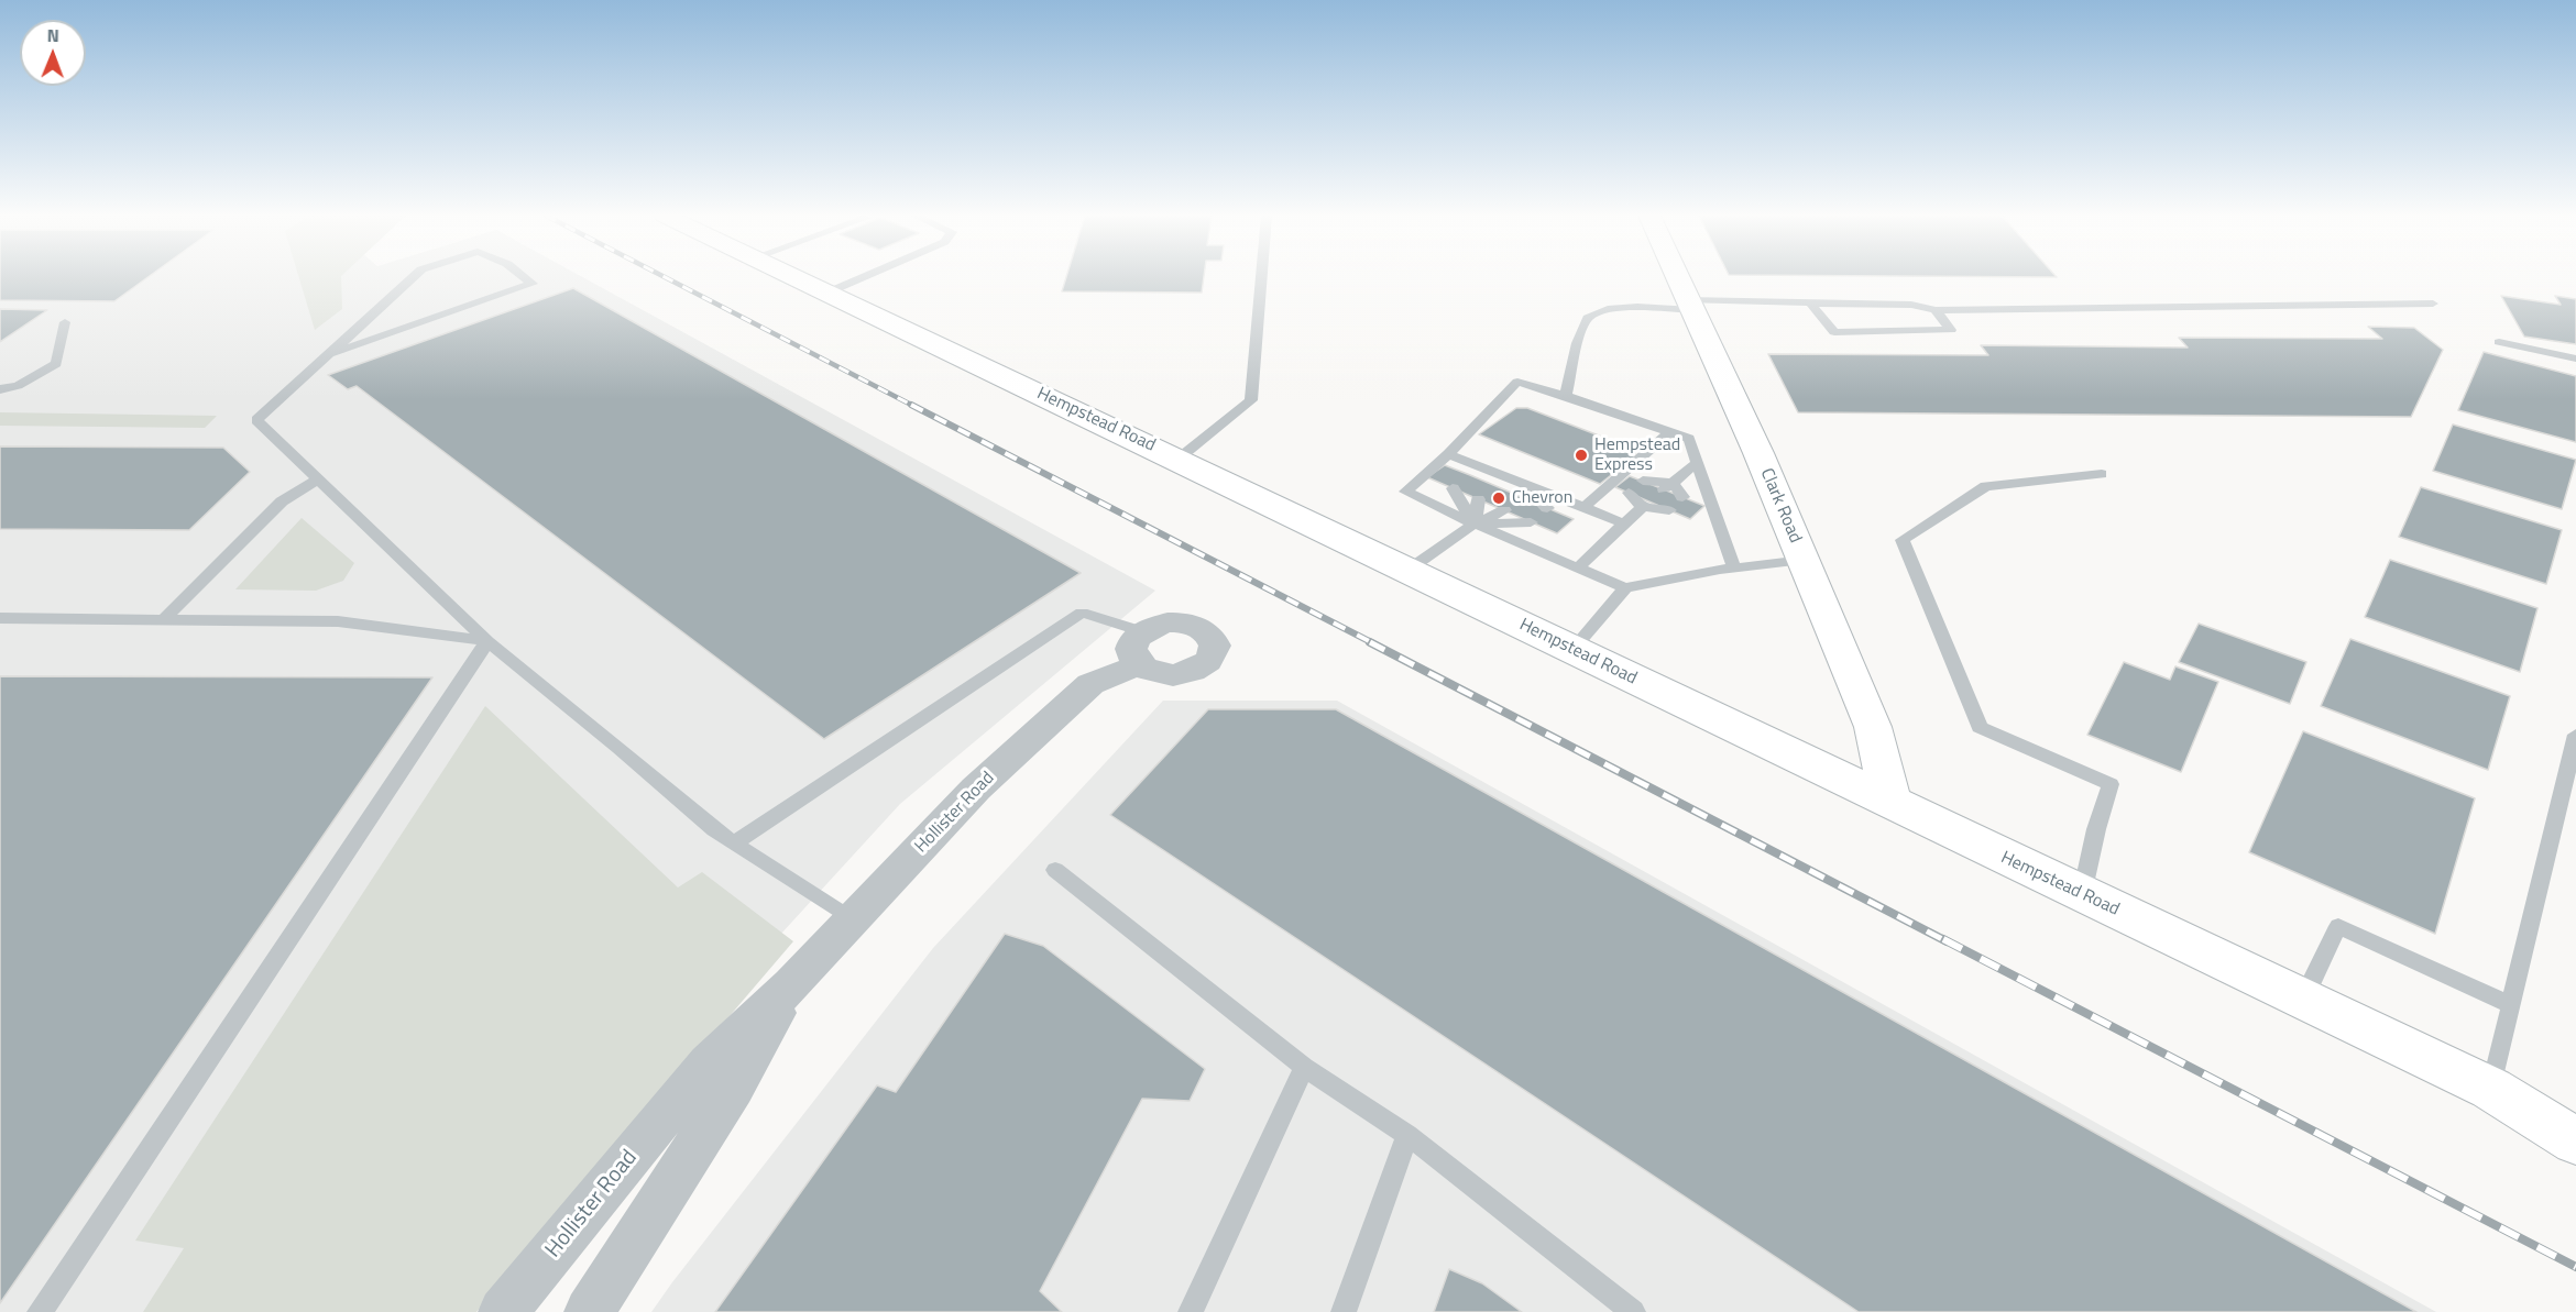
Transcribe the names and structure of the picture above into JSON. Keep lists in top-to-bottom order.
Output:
{
  "streets": {
    "main road": ["Hempstead Road", "Clark Road"],
    "street": ["Hollister Road"]
  },
  "crossings": [
    ["Hempstead Road", "Clark Road"]
  ],
  "places": ["Hempstead Express", "Chevron"],
  "north": "top"
}
